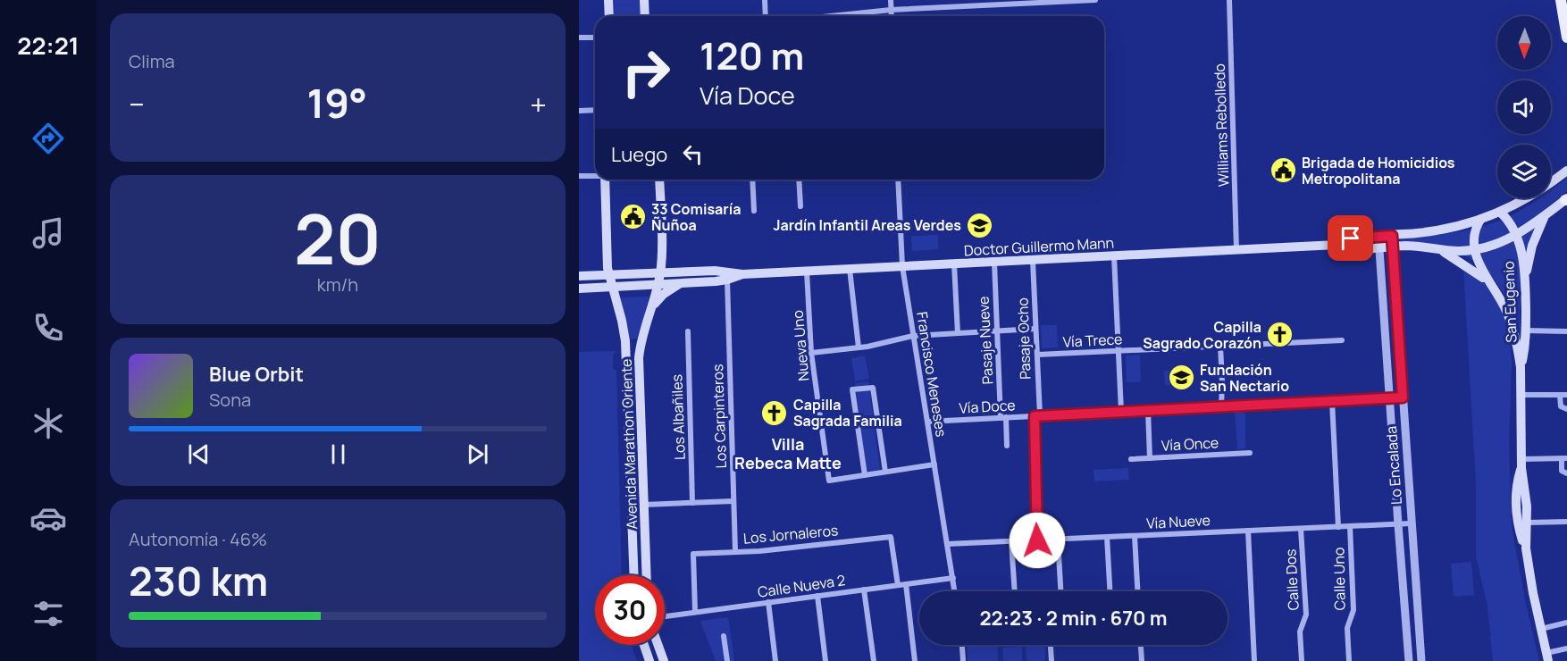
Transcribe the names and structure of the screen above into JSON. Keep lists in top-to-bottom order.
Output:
{
  "streets": {
    "main road": ["Doctor Guillermo Mann", "San Eugenio", "Avenida Marathon Oriente"],
    "street": [
      "Williams Rebolledo",
      "Pasaje Ocho",
      "Pasaje Nueve",
      "Vía Trece",
      "Nueva Uno",
      "Francisco Meneses",
      "Vía Doce",
      "Los Carpinteros",
      "Los Albañiles",
      "Vía Once",
      "Lo Encalada",
      "Vía Nueve",
      "Los Jornaleros",
      "Calle Uno",
      "Calle Dos",
      "Calle Nueva 2"
    ]
  },
  "crossings": [
    ["Williams Rebolledo", "Doctor Guillermo Mann"],
    ["Doctor Guillermo Mann", "San Eugenio"],
    ["Doctor Guillermo Mann", "Pasaje Ocho"],
    ["Doctor Guillermo Mann", "Pasaje Nueve"],
    ["Doctor Guillermo Mann", "Nueva Uno"],
    ["Doctor Guillermo Mann", "Francisco Meneses"],
    ["Doctor Guillermo Mann", "Los Carpinteros"],
    ["Doctor Guillermo Mann", "Avenida Marathon Oriente"],
    ["Doctor Guillermo Mann", "Lo Encalada"],
    ["Pasaje Ocho", "Vía Trece"],
    ["Pasaje Ocho", "Vía Doce"],
    ["Pasaje Ocho", "Vía Nueve"],
    ["Pasaje Nueve", "Vía Doce"],
    ["Francisco Meneses", "Vía Doce"],
    ["Francisco Meneses", "Vía Nueve"],
    ["Francisco Meneses", "Calle Nueva 2"],
    ["Vía Doce", "Lo Encalada"],
    ["Los Carpinteros", "Los Jornaleros"],
    ["Lo Encalada", "Vía Nueve"],
    ["Vía Nueve", "Calle Uno"],
    ["Vía Nueve", "Calle Dos"],
    ["Los Jornaleros", "Calle Nueva 2"]
  ],
  "districts": ["Villa Rebeca Matte"],
  "places": {
    "public building": ["Brigada de Homicidios Metropolitana", "33 Comisaría Ñuñoa"],
    "school or university": ["Jardín Infantil Areas Verdes", "Fundación San Nectario"],
    "church": ["Capilla Sagrado Corazón", "Capilla Sagrada Familia"]
  },
  "north": "bottom",
  "page": {
    "tabs": "22:21",
    "tile": [
      "Clima",
      ["20", "km/h"],
      ["Autonomía · 46%", "230 km"]
    ],
    "turn": ["120 m", "Vía Doce"],
    "heat": ["−", "19°", "+"],
    "then": "Luego",
    "song": ["Blue Orbit", "Sona"],
    "limit": "30",
    "trip": "22:23 · 2 min · 670 m"
  }
}
